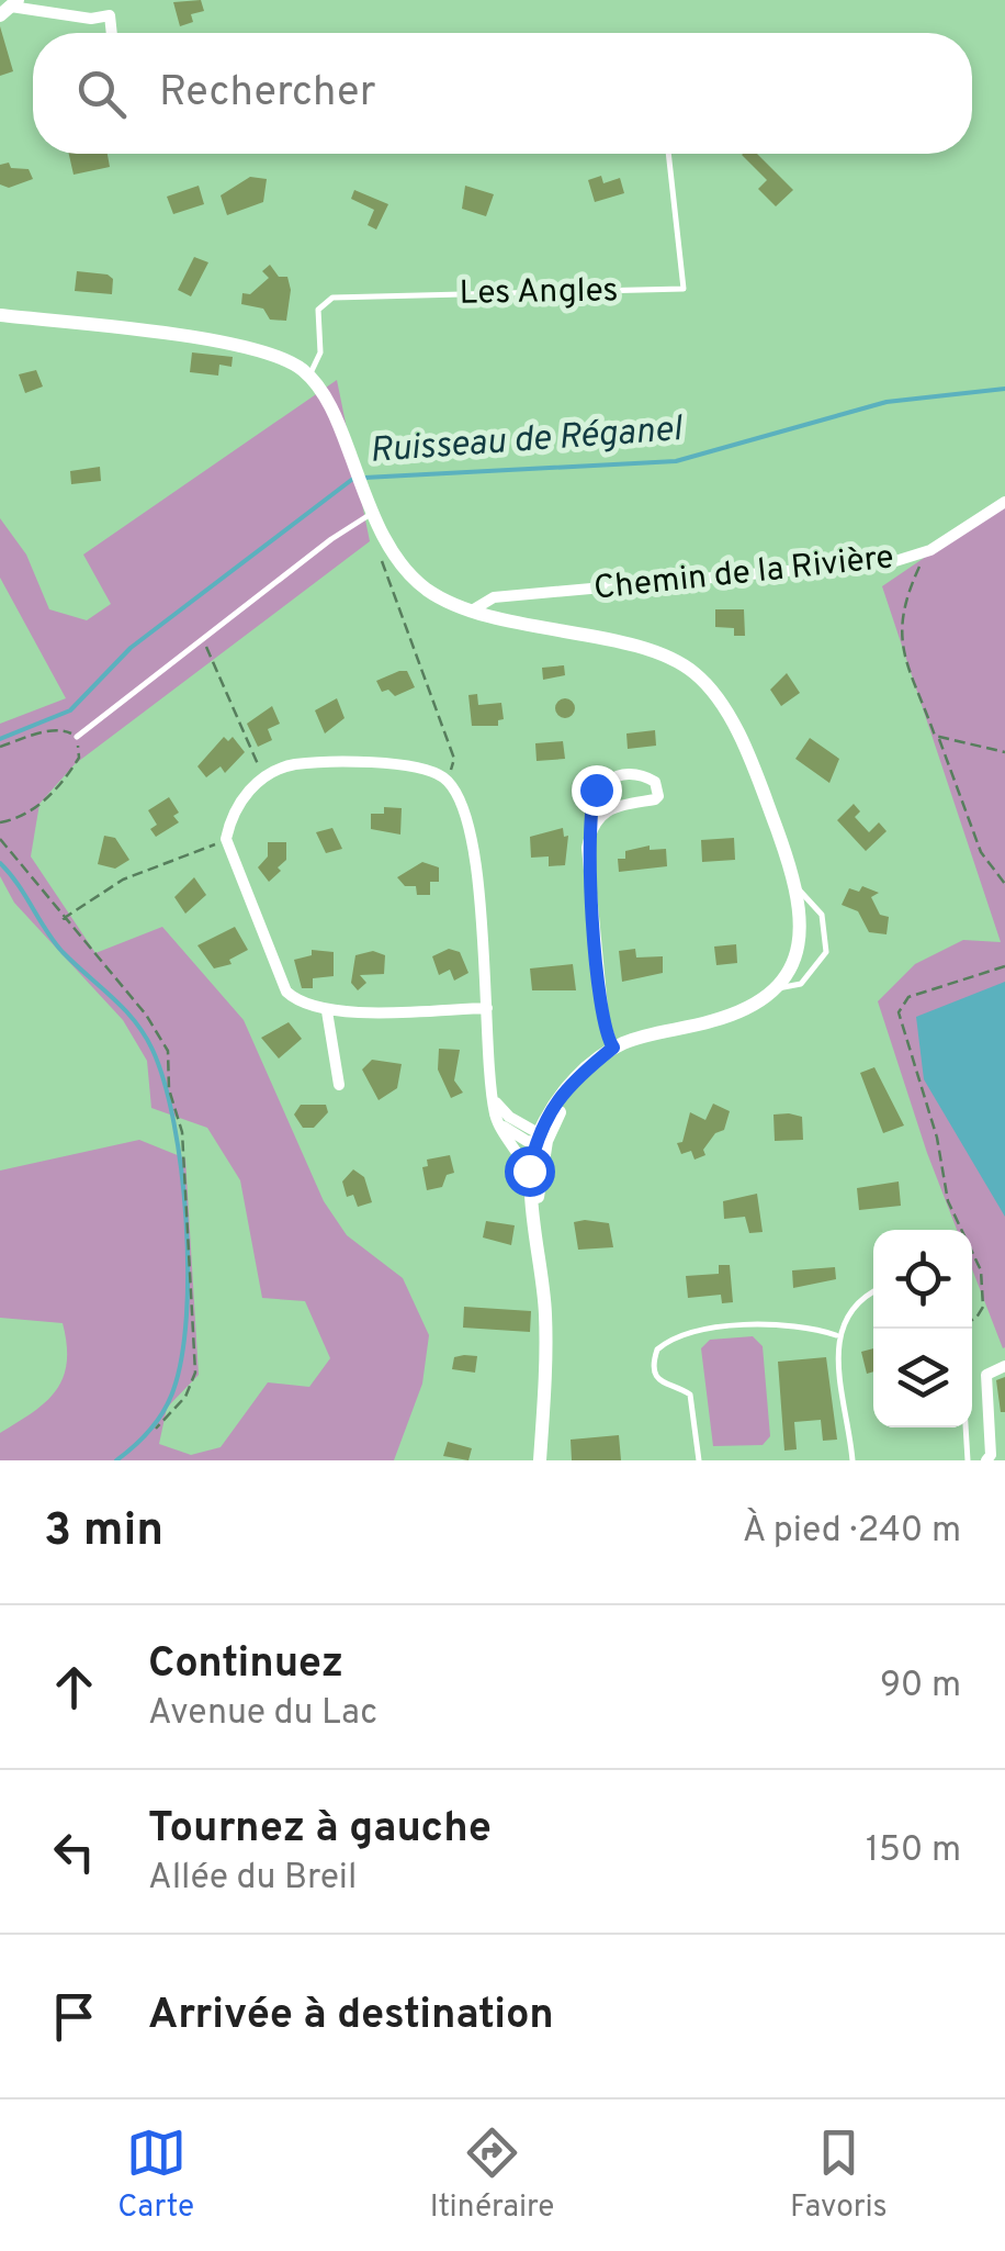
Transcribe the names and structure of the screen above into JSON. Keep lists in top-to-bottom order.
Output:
{
  "streets": {
    "street": ["Chemin de la Rivière"],
    "lane": ["Les Angles"]
  },
  "water": ["Ruisseau de Réganel"],
  "page": {
    "search": "Rechercher",
    "heading": ["3 min", "À pied · 240 m"],
    "list": [
      ["Continuez", "Avenue du Lac", "90 m"],
      ["Tournez à gauche", "Allée du Breil", "150 m"],
      "Arrivée à destination"
    ],
    "nav": ["Carte", "Itinéraire", "Favoris"]
  }
}
